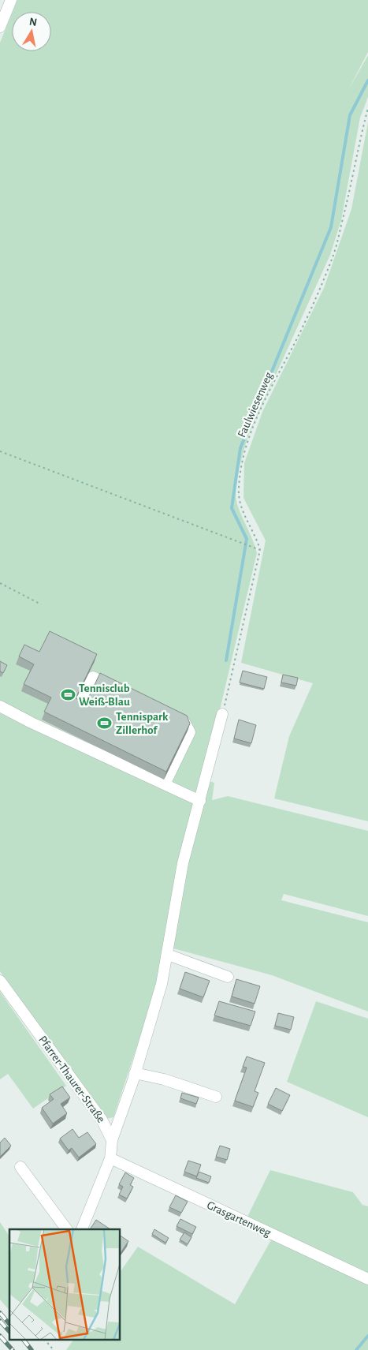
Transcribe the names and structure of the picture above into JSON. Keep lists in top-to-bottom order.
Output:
{
  "streets": {
    "street": ["Pfarrer-Thaurer-Straße", "Grasgartenweg"],
    "path": ["Faulwiesenweg"]
  },
  "places": {
    "sports": ["Tennisclub Weiß-Blau", "Tennispark Zillerhof"]
  },
  "north": "top"
}
